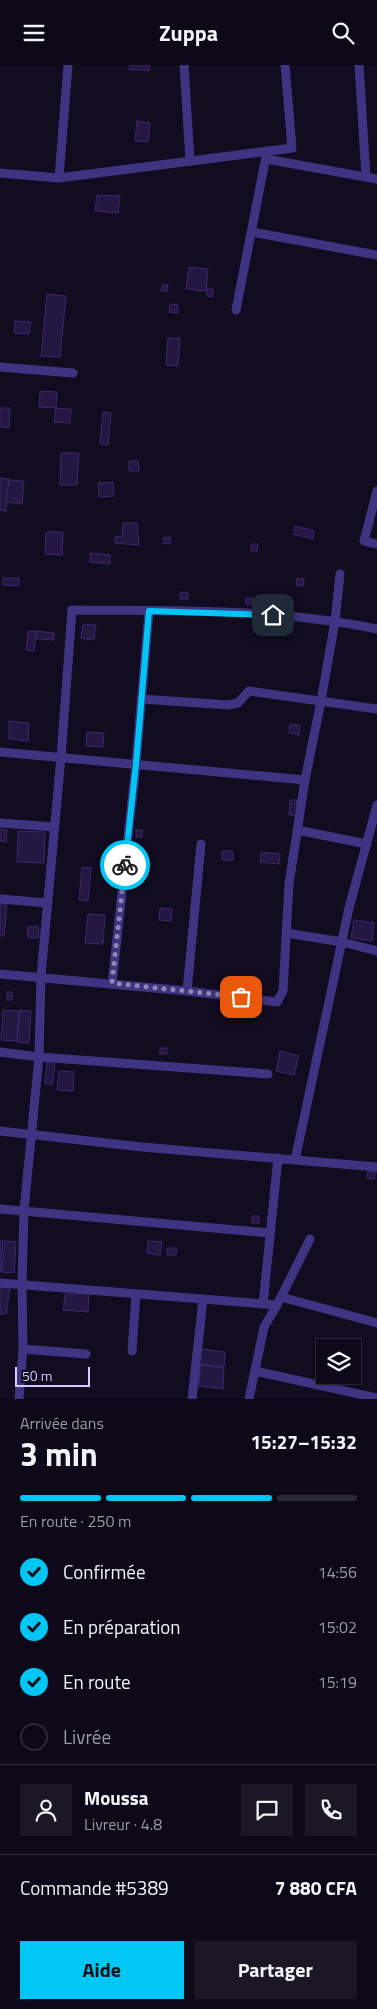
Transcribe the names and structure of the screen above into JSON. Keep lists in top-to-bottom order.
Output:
{
  "scale_bar": "50 m",
  "page": {
    "header": "Zuppa",
    "scale": "50 m",
    "heading": ["3 min", "Arrivée dans", "15:27–15:32"],
    "panel": [
      "Moussa",
      "Livreur · 4.8",
      "Commande #5389",
      "7 880 CFA"
    ],
    "bar": "En route · 250 m",
    "list": [
      ["Confirmée", "14:56"],
      ["En préparation", "15:02"],
      ["En route", "15:19"],
      "Livrée"
    ],
    "buttons": ["Aide", "Partager"]
  }
}
